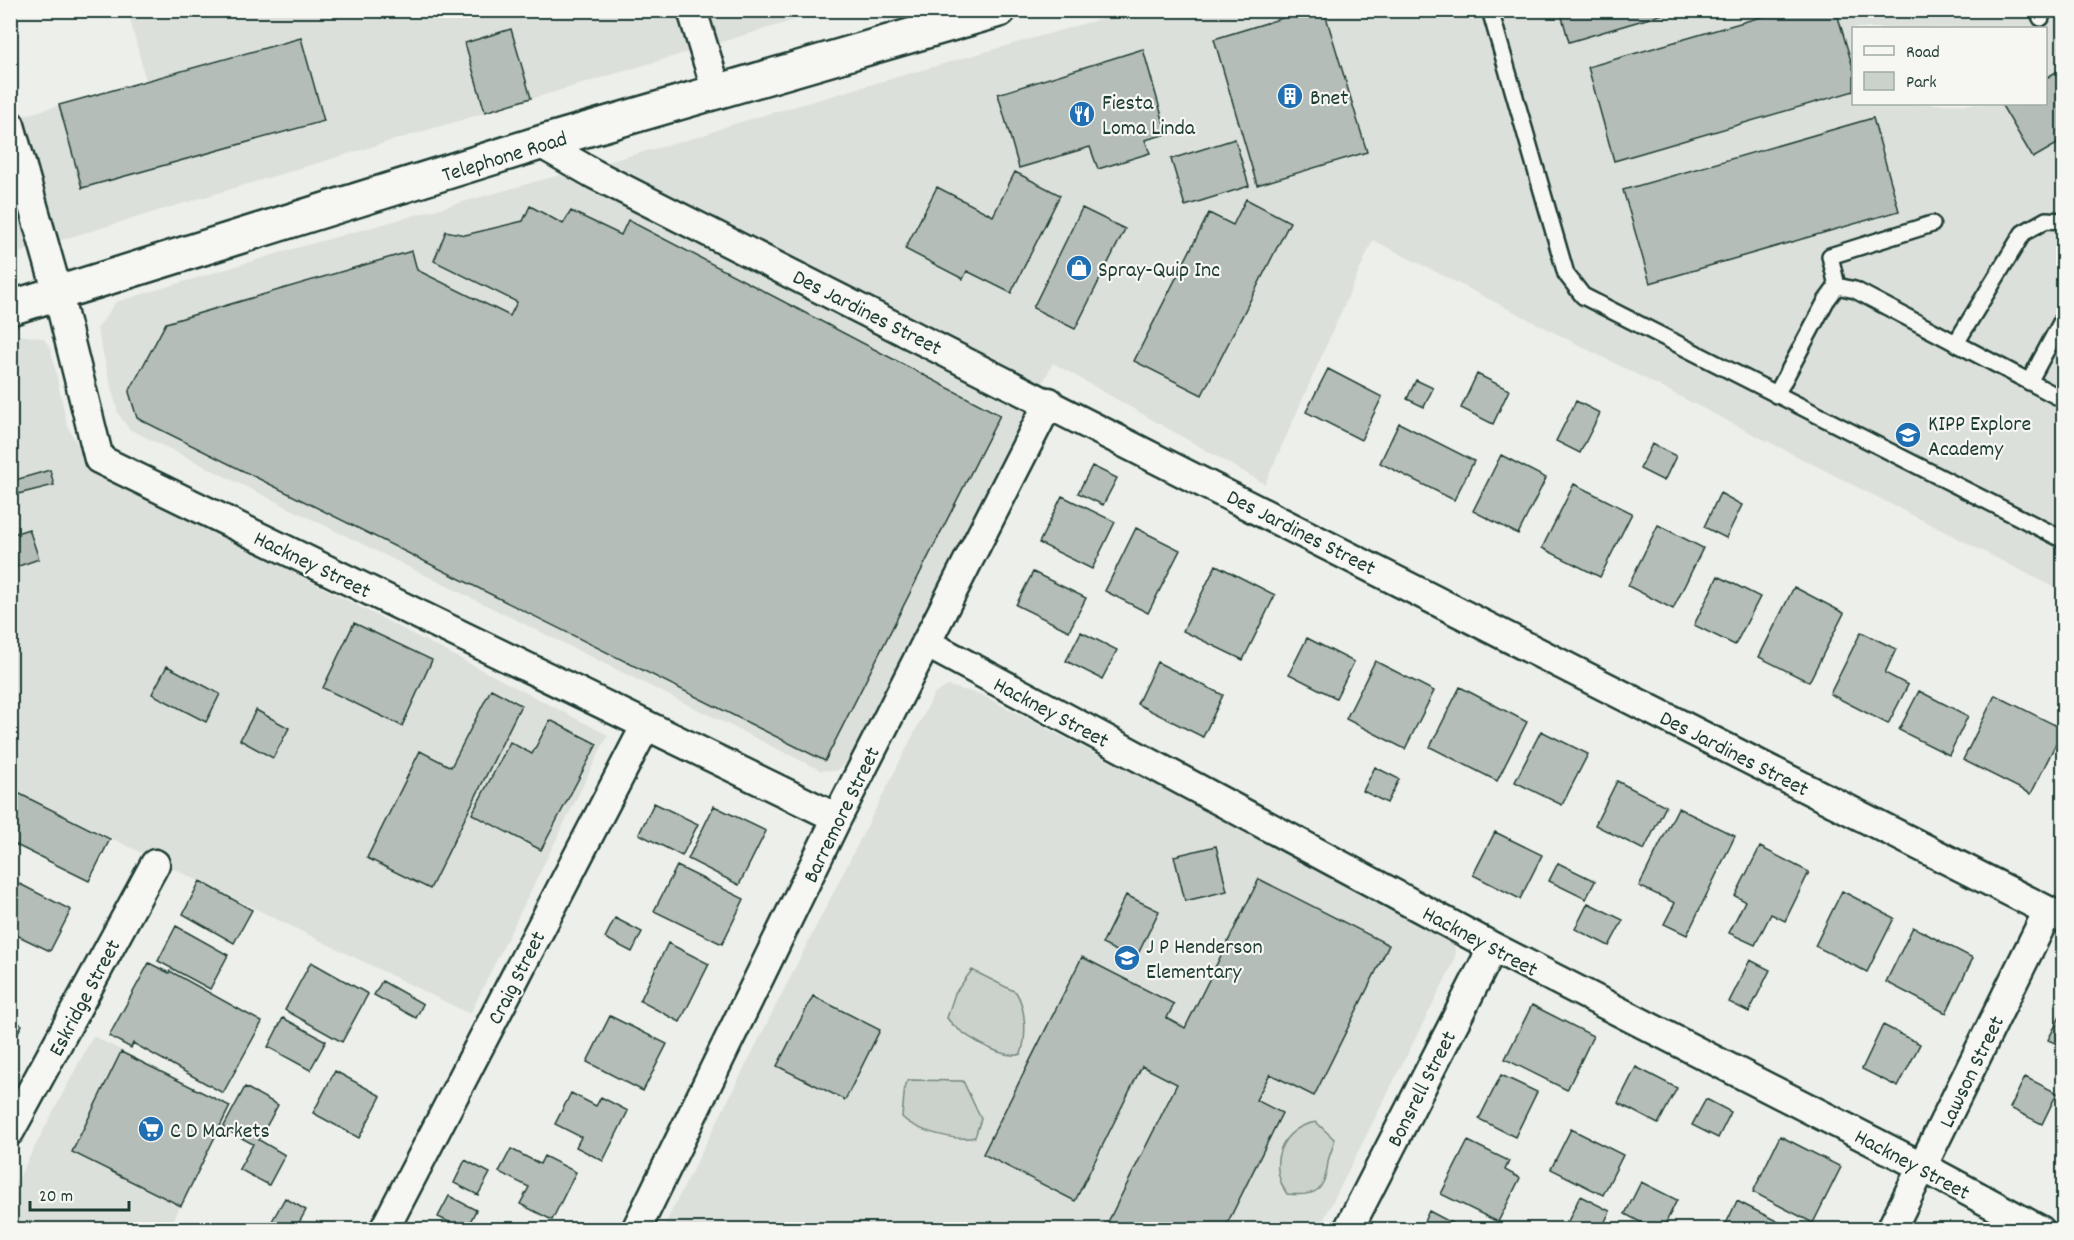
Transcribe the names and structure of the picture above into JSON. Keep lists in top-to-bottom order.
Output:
{
  "streets": {
    "main road": ["Telephone Road"],
    "street": [
      "Des Jardines Street",
      "Hackney Street",
      "Barremore Street",
      "Craig Street",
      "Eskridge Street",
      "Lawson Street",
      "Bonsrell Street"
    ]
  },
  "crossings": [
    ["Telephone Road", "Des Jardines Street"],
    ["Telephone Road", "Hackney Street"],
    ["Des Jardines Street", "Barremore Street"],
    ["Des Jardines Street", "Lawson Street"],
    ["Hackney Street", "Barremore Street"],
    ["Hackney Street", "Craig Street"],
    ["Hackney Street", "Lawson Street"],
    ["Hackney Street", "Bonsrell Street"]
  ],
  "places": {
    "building": ["Bnet"],
    "restaurant": ["Fiesta Loma Linda"],
    "shop": ["Spray-Quip Inc"],
    "school or university": ["KIPP Explore Academy", "J P Henderson Elementary"],
    "supermarket": ["C D Markets"]
  },
  "legend": ["Road", "Park"],
  "scale_bar": "20 m"
}
